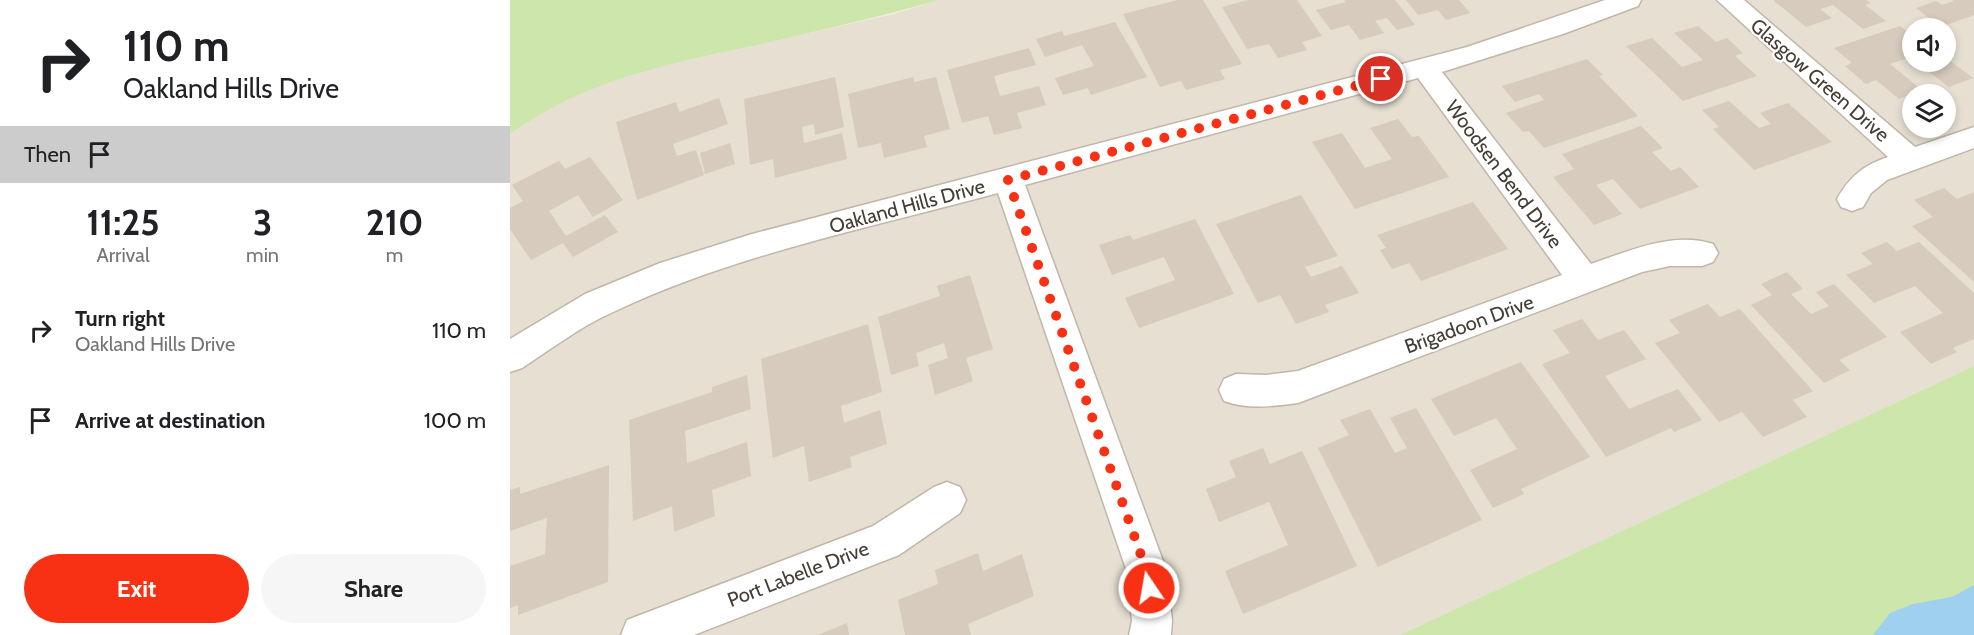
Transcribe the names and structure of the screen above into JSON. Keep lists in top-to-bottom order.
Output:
{
  "streets": {
    "street": [
      "Glasgow Green Drive",
      "Woodsen Bend Drive",
      "Oakland Hills Drive",
      "Brigadoon Drive",
      "Port Labelle Drive"
    ]
  },
  "crossings": [
    ["Woodsen Bend Drive", "Oakland Hills Drive"],
    ["Woodsen Bend Drive", "Brigadoon Drive"]
  ],
  "page": {
    "turn": ["110 m", "Oakland Hills Drive"],
    "then": "Then",
    "eta": [
      "11:25",
      "Arrival",
      "3",
      "min",
      "210",
      "m"
    ],
    "list": [
      {
        "name": "Turn right",
        "note": "Oakland Hills Drive",
        "value": "110 m"
      },
      {
        "name": "Arrive at destination",
        "value": "100 m"
      }
    ],
    "buttons": ["Exit", "Share"]
  }
}
